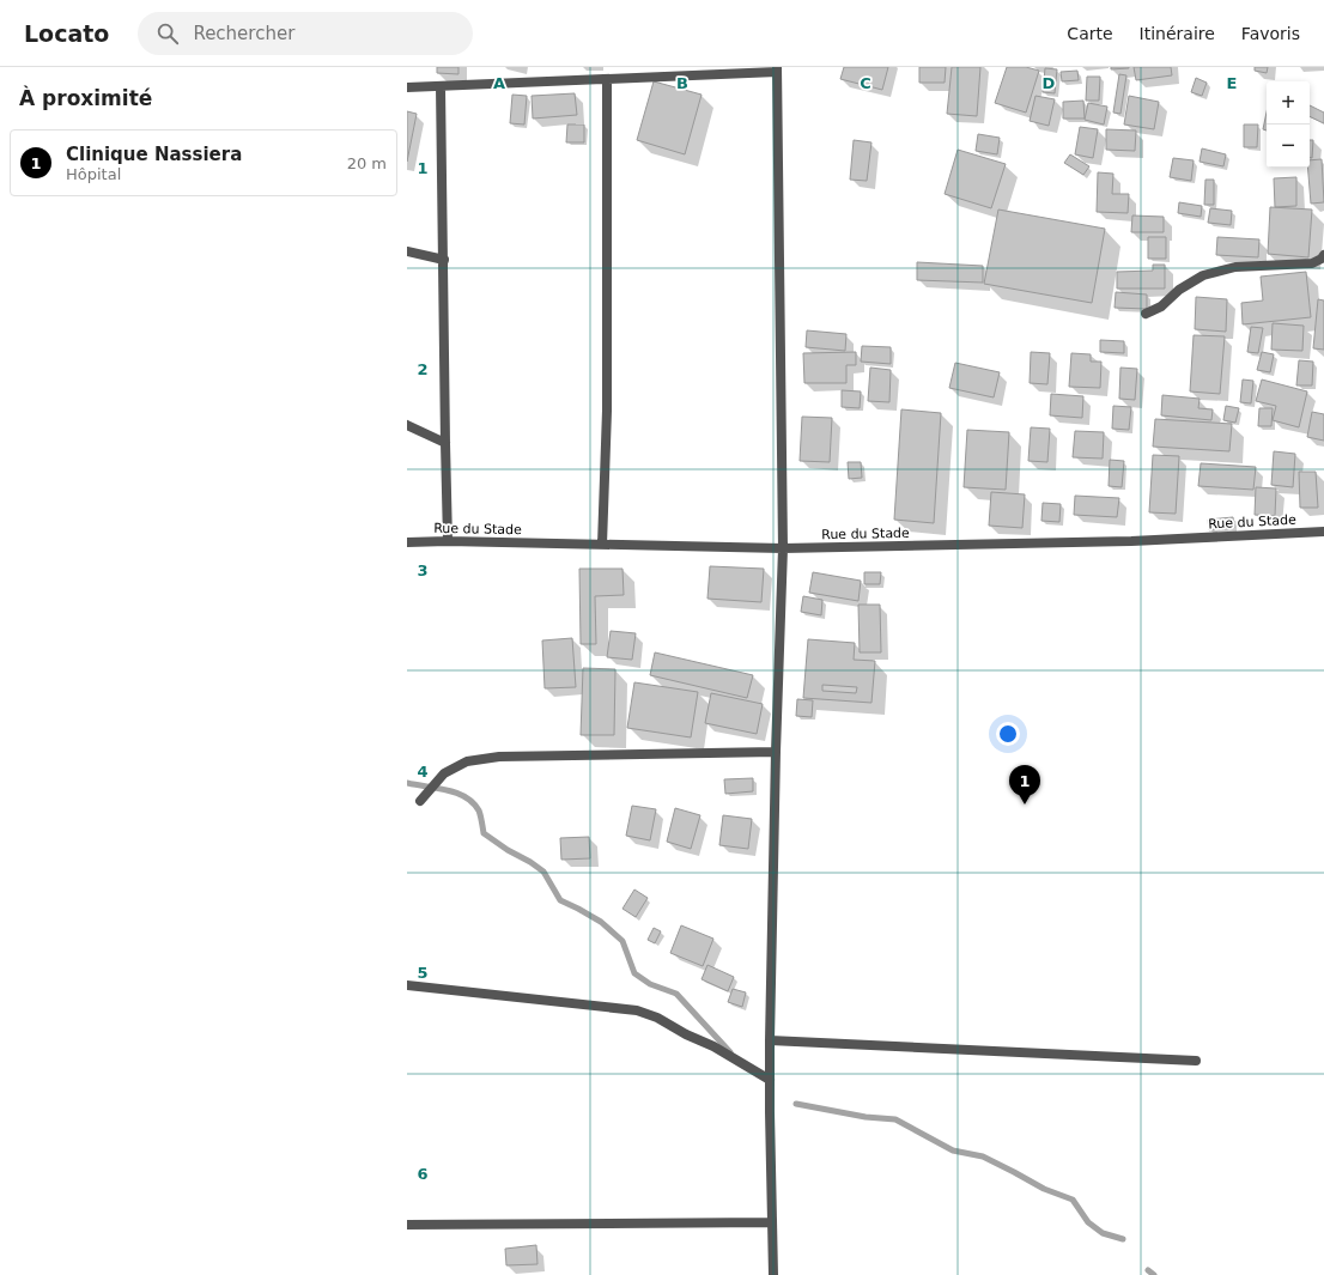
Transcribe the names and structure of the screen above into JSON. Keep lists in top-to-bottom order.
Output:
{
  "streets": {
    "street": ["Rue du Stade"]
  },
  "page": {
    "header": "Locato",
    "search": "Rechercher",
    "nav": ["Carte", "Itinéraire", "Favoris"],
    "heading": "À proximité",
    "map_buttons": ["+", "−"],
    "list": [
      {
        "mark": "1",
        "name": "Clinique Nassiera",
        "note": "Hôpital",
        "value": "20 m"
      }
    ],
    "pins": "1"
  },
  "grid": {
    "columns": [
      "A",
      "B",
      "C",
      "D",
      "E"
    ],
    "rows": [
      "1",
      "2",
      "3",
      "4",
      "5",
      "6"
    ]
  }
}
